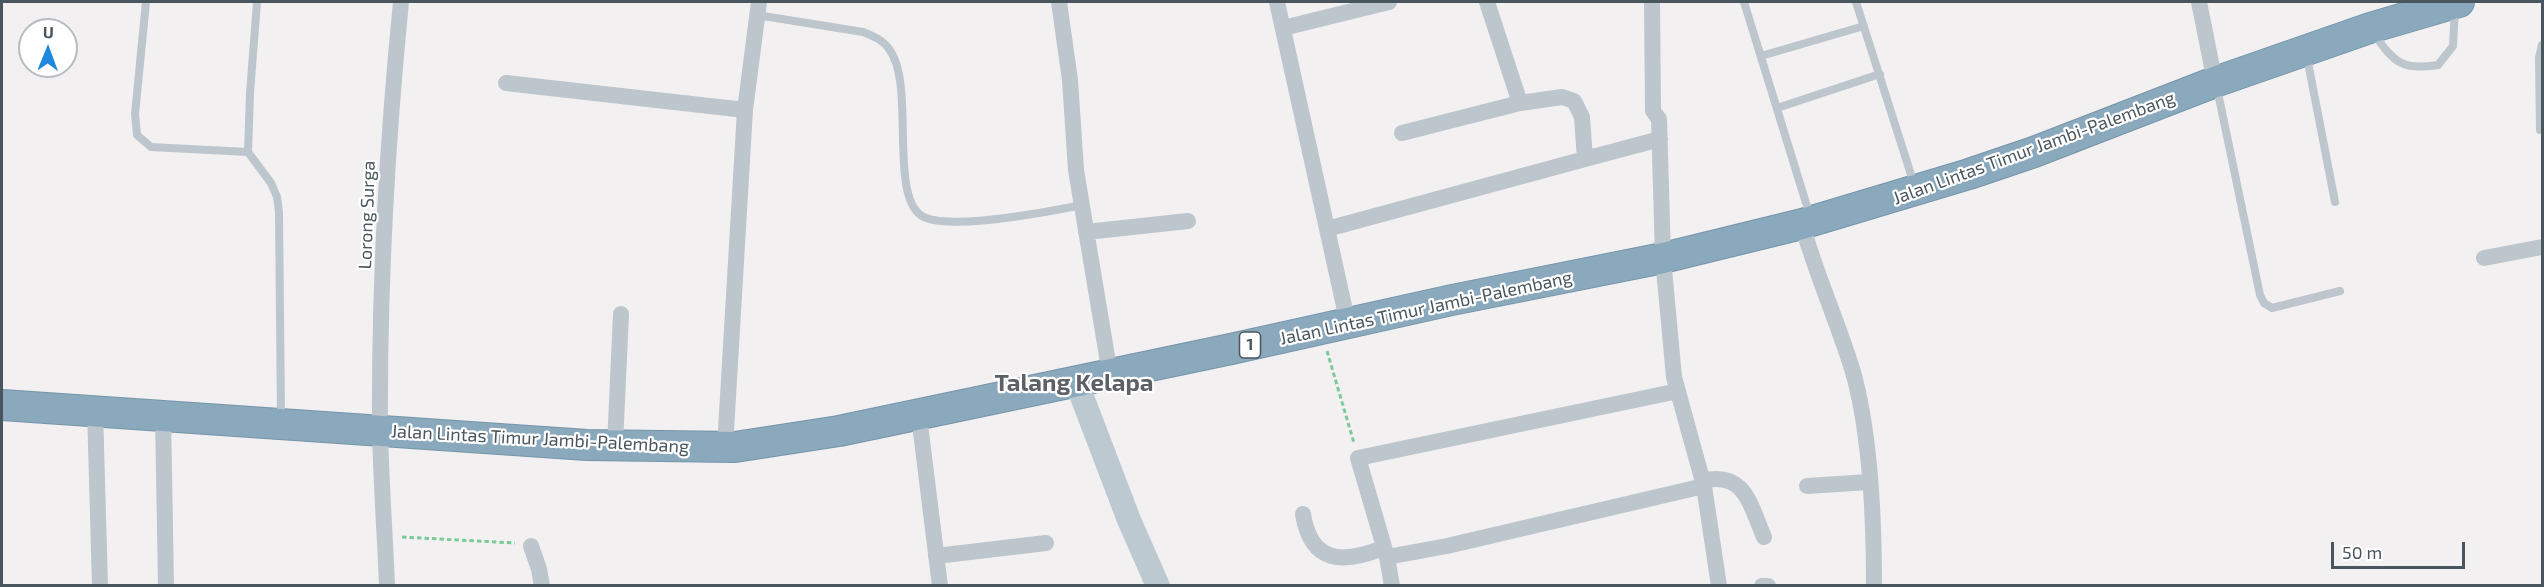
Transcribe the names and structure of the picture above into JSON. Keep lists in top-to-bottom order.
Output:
{
  "streets": {
    "highway": ["Jalan Lintas Timur Jambi-Palembang", "1"],
    "street": ["Lorong Surga"]
  },
  "crossings": [
    ["Jalan Lintas Timur Jambi-Palembang", "Lorong Surga"]
  ],
  "districts": ["Talang Kelapa"],
  "scale_bar": "50 m",
  "north": "top"
}
